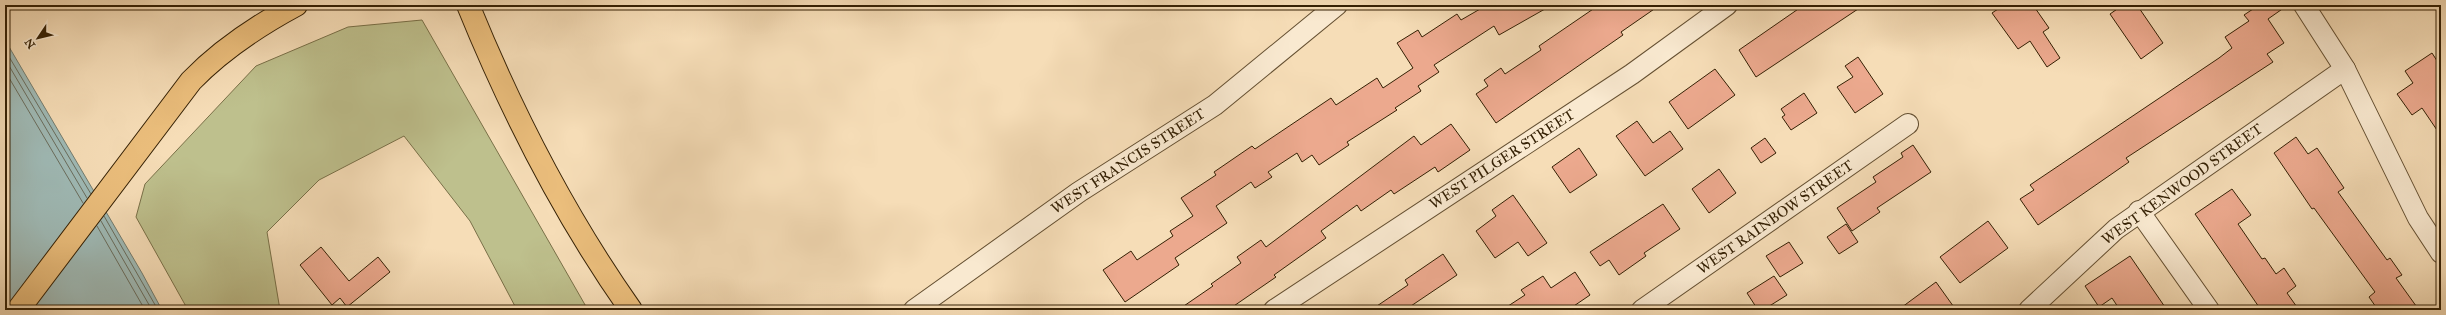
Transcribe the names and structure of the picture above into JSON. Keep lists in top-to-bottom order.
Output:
{
  "streets": {
    "street": [
      "WEST PILGER STREET",
      "WEST FRANCIS STREET",
      "WEST KENWOOD STREET",
      "WEST RAINBOW STREET"
    ]
  },
  "north": "bottom left"
}
